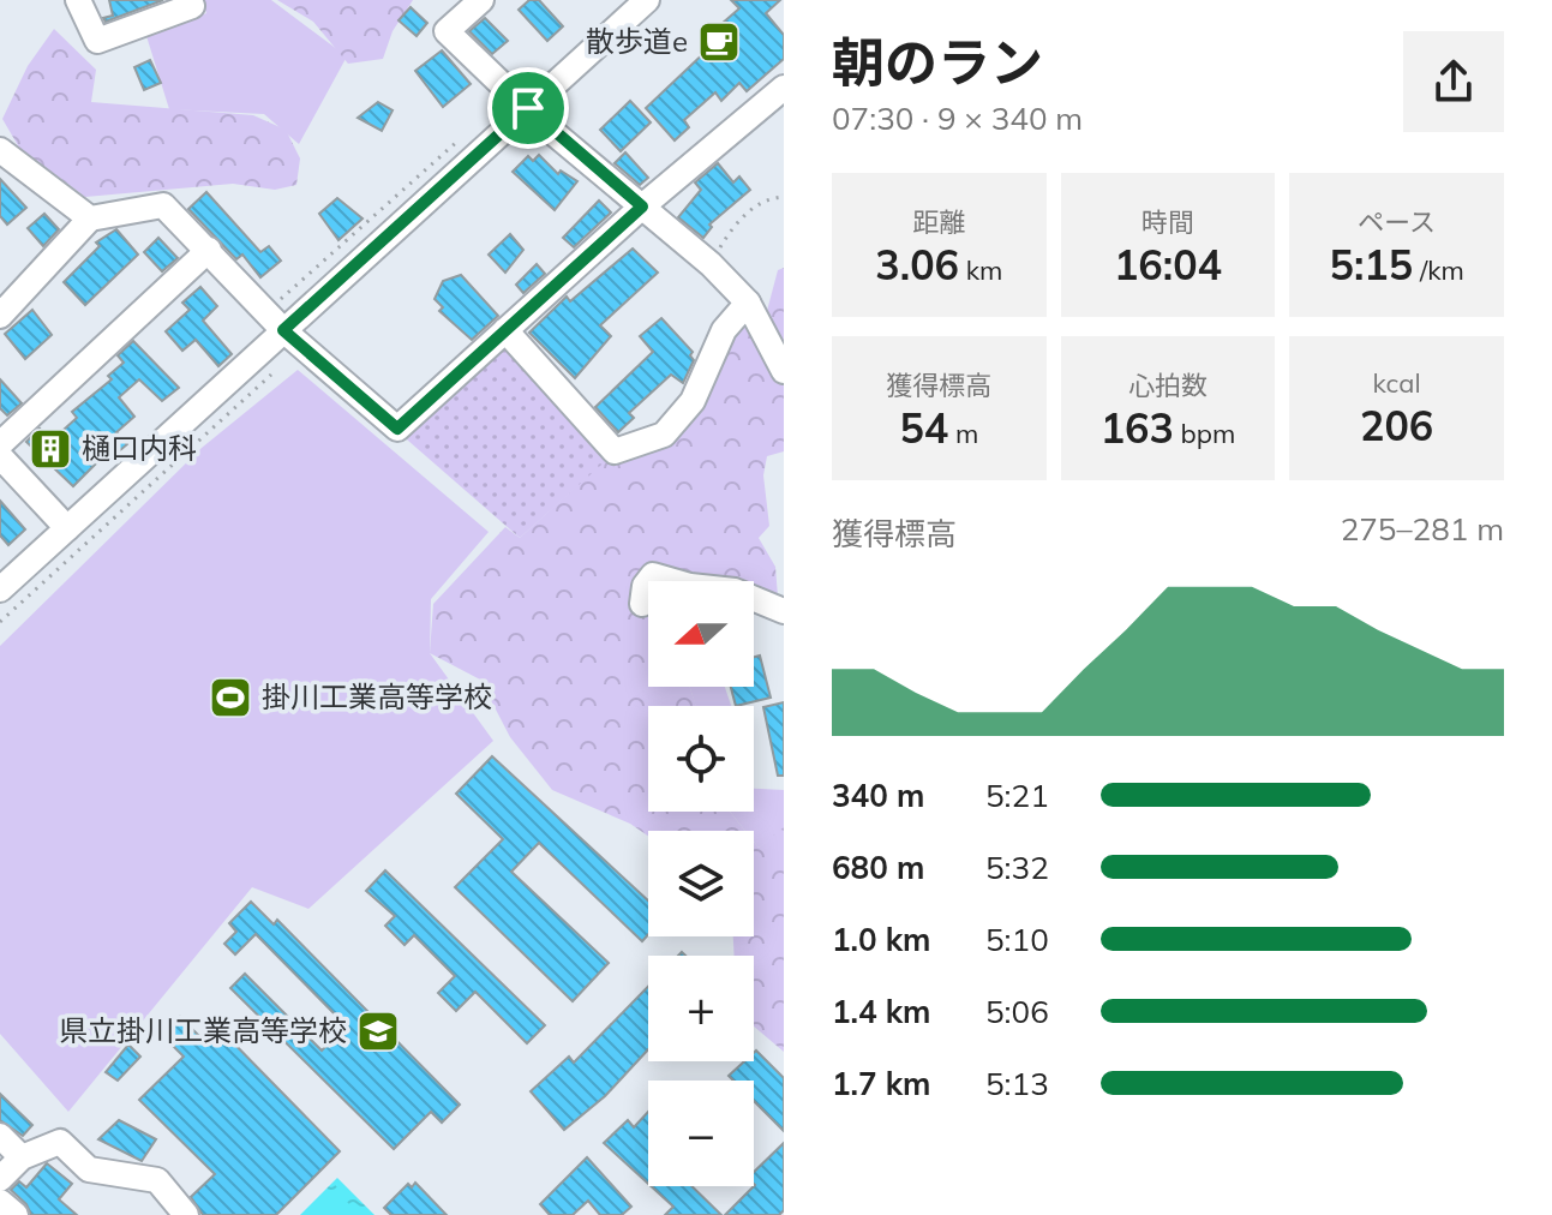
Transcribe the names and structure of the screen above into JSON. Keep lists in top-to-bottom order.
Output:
{
  "places": {
    "cafe": ["散歩道e"],
    "building": ["樋口内科"],
    "sports": ["掛川工業高等学校"],
    "school or university": ["県立掛川工業高等学校"]
  },
  "north": "left",
  "page": {
    "heading": ["朝のラン", "07:30 · 9 × 340 m"],
    "stats": [
      ["距離", "3.06 km"],
      ["時間", "16:04"],
      ["ペース", "5:15 /km"],
      ["獲得標高", "54 m"],
      ["心拍数", "163 bpm"],
      ["kcal", "206"]
    ],
    "chart": ["獲得標高", "275–281 m"],
    "map_buttons": ["+", "−"],
    "list": [
      {
        "name": "340 m",
        "note": "5:21"
      },
      {
        "name": "680 m",
        "note": "5:32"
      },
      {
        "name": "1.0 km",
        "note": "5:10"
      },
      {
        "name": "1.4 km",
        "note": "5:06"
      },
      {
        "name": "1.7 km",
        "note": "5:13"
      }
    ]
  }
}
